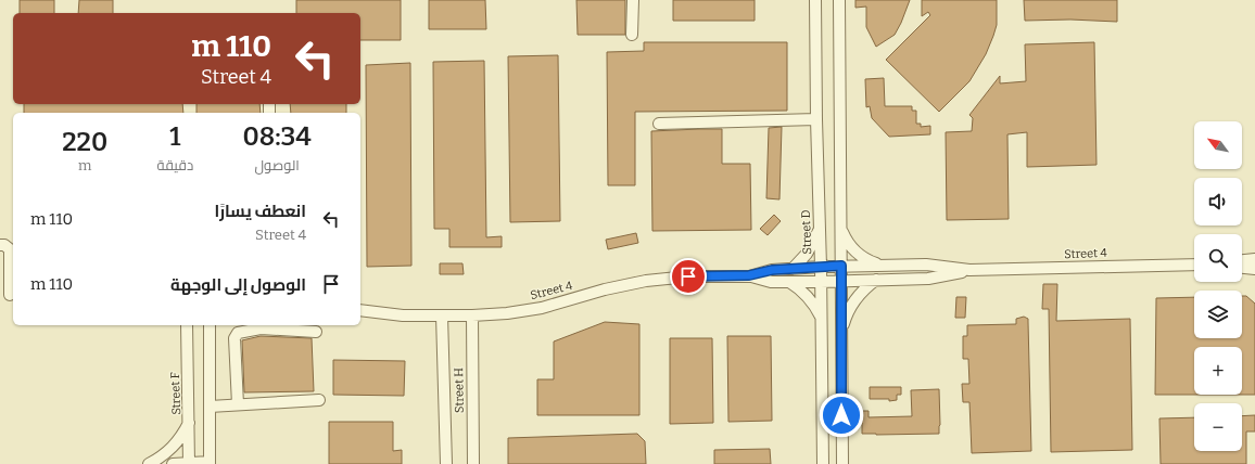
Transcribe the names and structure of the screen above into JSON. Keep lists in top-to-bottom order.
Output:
{
  "streets": {
    "street": [
      "Street D",
      "Street 4",
      "Street H",
      "Street F"
    ]
  },
  "crossings": [
    ["Street D", "Street 4"],
    ["Street 4", "Street H"]
  ],
  "north": "top left",
  "page": {
    "turn": ["110 m", "Street 4"],
    "eta": [
      "08:34",
      "الوصول",
      "1",
      "دقيقة",
      "220",
      "m"
    ],
    "map_buttons": ["+", "−"],
    "list": [
      {
        "name": "انعطف يسارًا",
        "note": "Street 4",
        "value": "110 m"
      },
      {
        "name": "الوصول إلى الوجهة",
        "value": "110 m"
      }
    ]
  }
}
